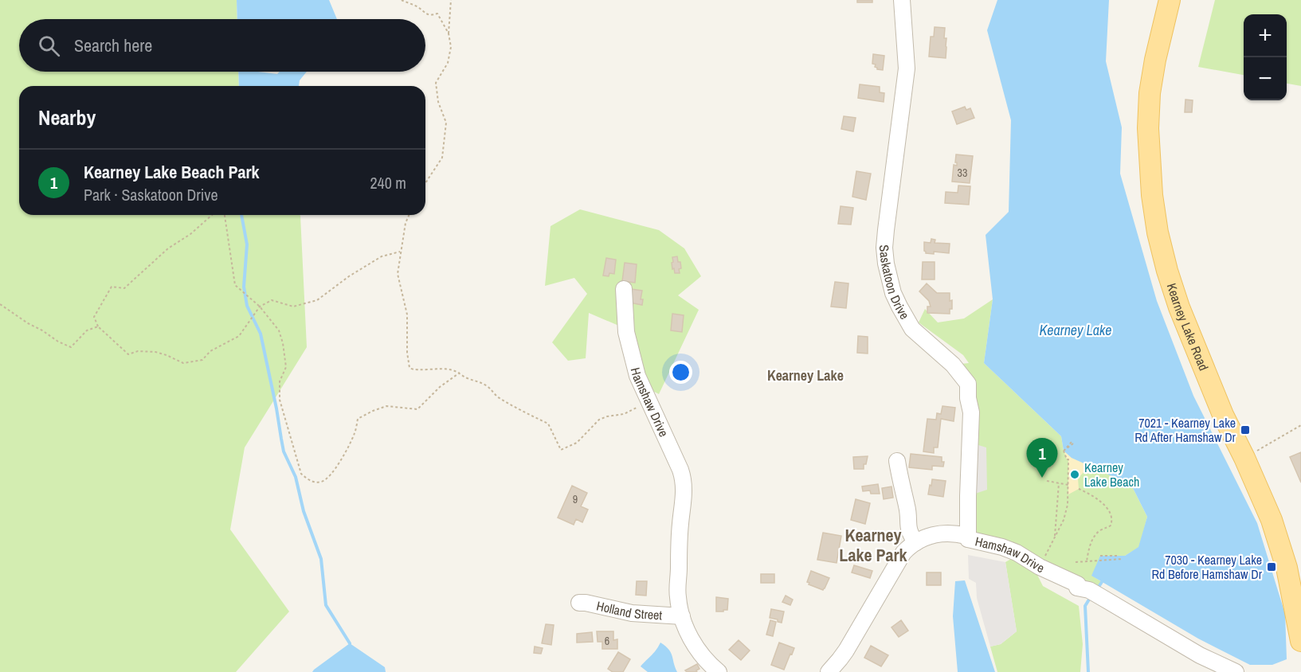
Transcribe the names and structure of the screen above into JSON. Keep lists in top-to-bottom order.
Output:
{
  "streets": {
    "main road": ["Kearney Lake Road"],
    "street": ["Saskatoon Drive", "Hamshaw Drive", "Holland Street"]
  },
  "crossings": [
    ["Saskatoon Drive", "Hamshaw Drive"],
    ["Hamshaw Drive", "Holland Street"]
  ],
  "districts": ["Kearney Lake", "Kearney Lake Park"],
  "water": ["Kearney Lake"],
  "places": {
    "transit": ["7021 - Kearney Lake Rd After Hamshaw Dr", "7030 - Kearney Lake Rd Before Hamshaw Dr"],
    "other": ["Kearney Lake Beach"]
  },
  "house_numbers": ["33", "9", "6"],
  "page": {
    "map_buttons": ["+", "−"],
    "search": "Search here",
    "heading": "Nearby",
    "list": [
      {
        "mark": "1",
        "name": "Kearney Lake Beach Park",
        "note": "Park · Saskatoon Drive",
        "value": "240 m"
      }
    ],
    "pins": "1"
  }
}
